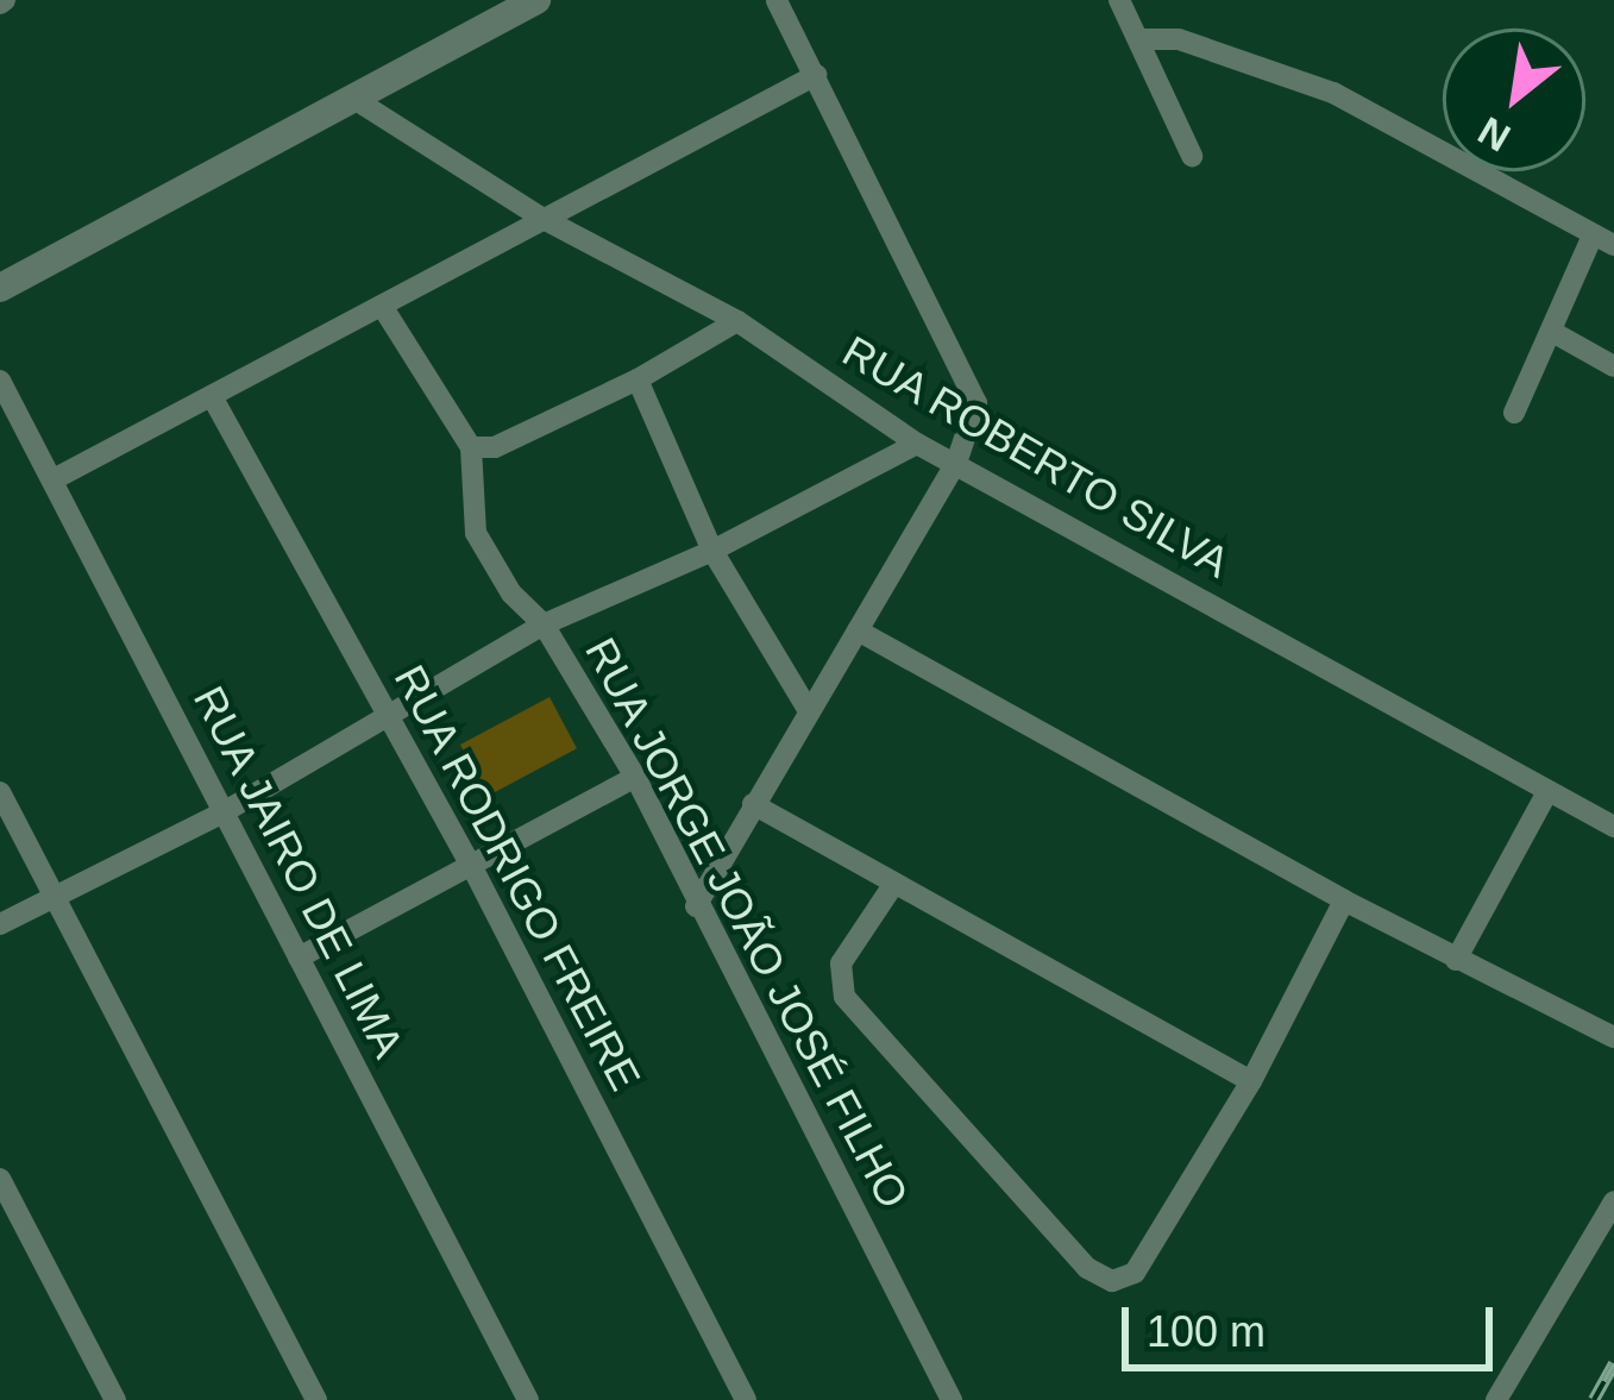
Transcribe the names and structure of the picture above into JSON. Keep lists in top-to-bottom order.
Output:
{
  "streets": {
    "street": [
      "RUA ROBERTO SILVA",
      "RUA JAIRO DE LIMA",
      "RUA RODRIGO FREIRE",
      "RUA JORGE JOÃO JOSÉ FILHO"
    ]
  },
  "crossings": [
    ["RUA ROBERTO SILVA", "RUA JORGE JOÃO JOSÉ FILHO"]
  ],
  "scale_bar": "100 m",
  "north": "bottom left"
}
